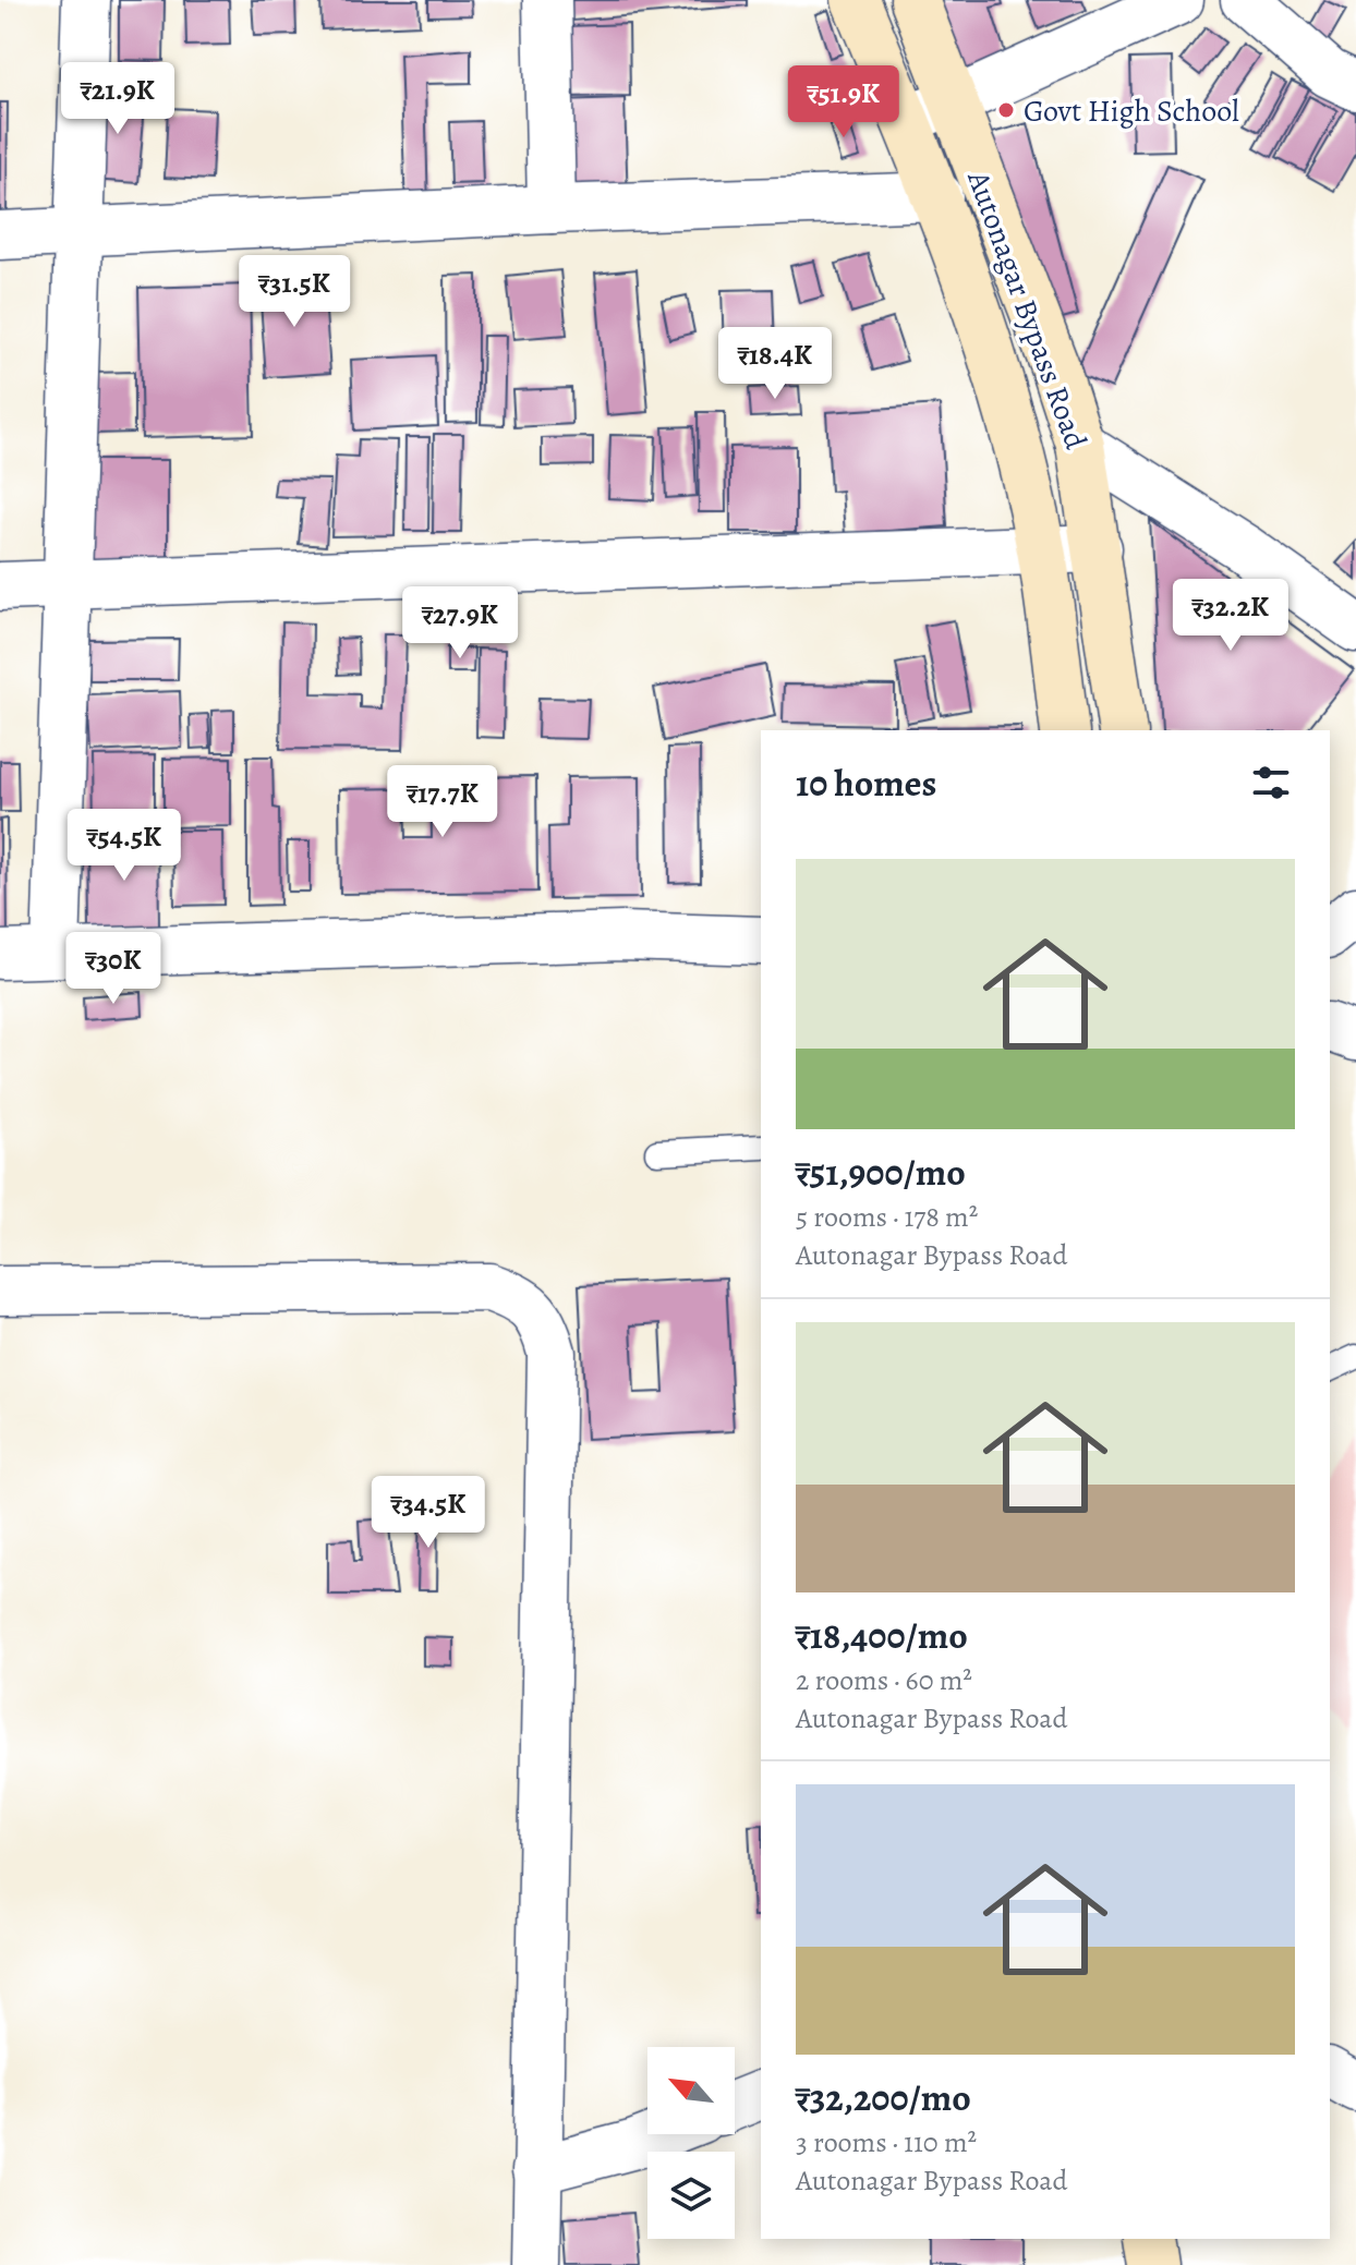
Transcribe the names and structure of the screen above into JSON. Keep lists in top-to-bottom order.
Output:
{
  "streets": {
    "main road": ["Autonagar Bypass Road"]
  },
  "places": ["Govt High School"],
  "north": "top left",
  "page": {
    "price": [
      "₹21.9K",
      "₹51.9K",
      "₹31.5K",
      "₹18.4K",
      "₹32.2K",
      "₹27.9K",
      "₹17.7K",
      "₹54.5K",
      "₹30K",
      "₹34.5K"
    ],
    "heading": "10 homes",
    "list": [
      {
        "name": "₹51,900/mo",
        "note": "5 rooms · 178 m² · Autonagar Bypass Road"
      },
      {
        "name": "₹18,400/mo",
        "note": "2 rooms · 60 m² · Autonagar Bypass Road"
      },
      {
        "name": "₹32,200/mo",
        "note": "3 rooms · 110 m² · Autonagar Bypass Road"
      }
    ]
  }
}
